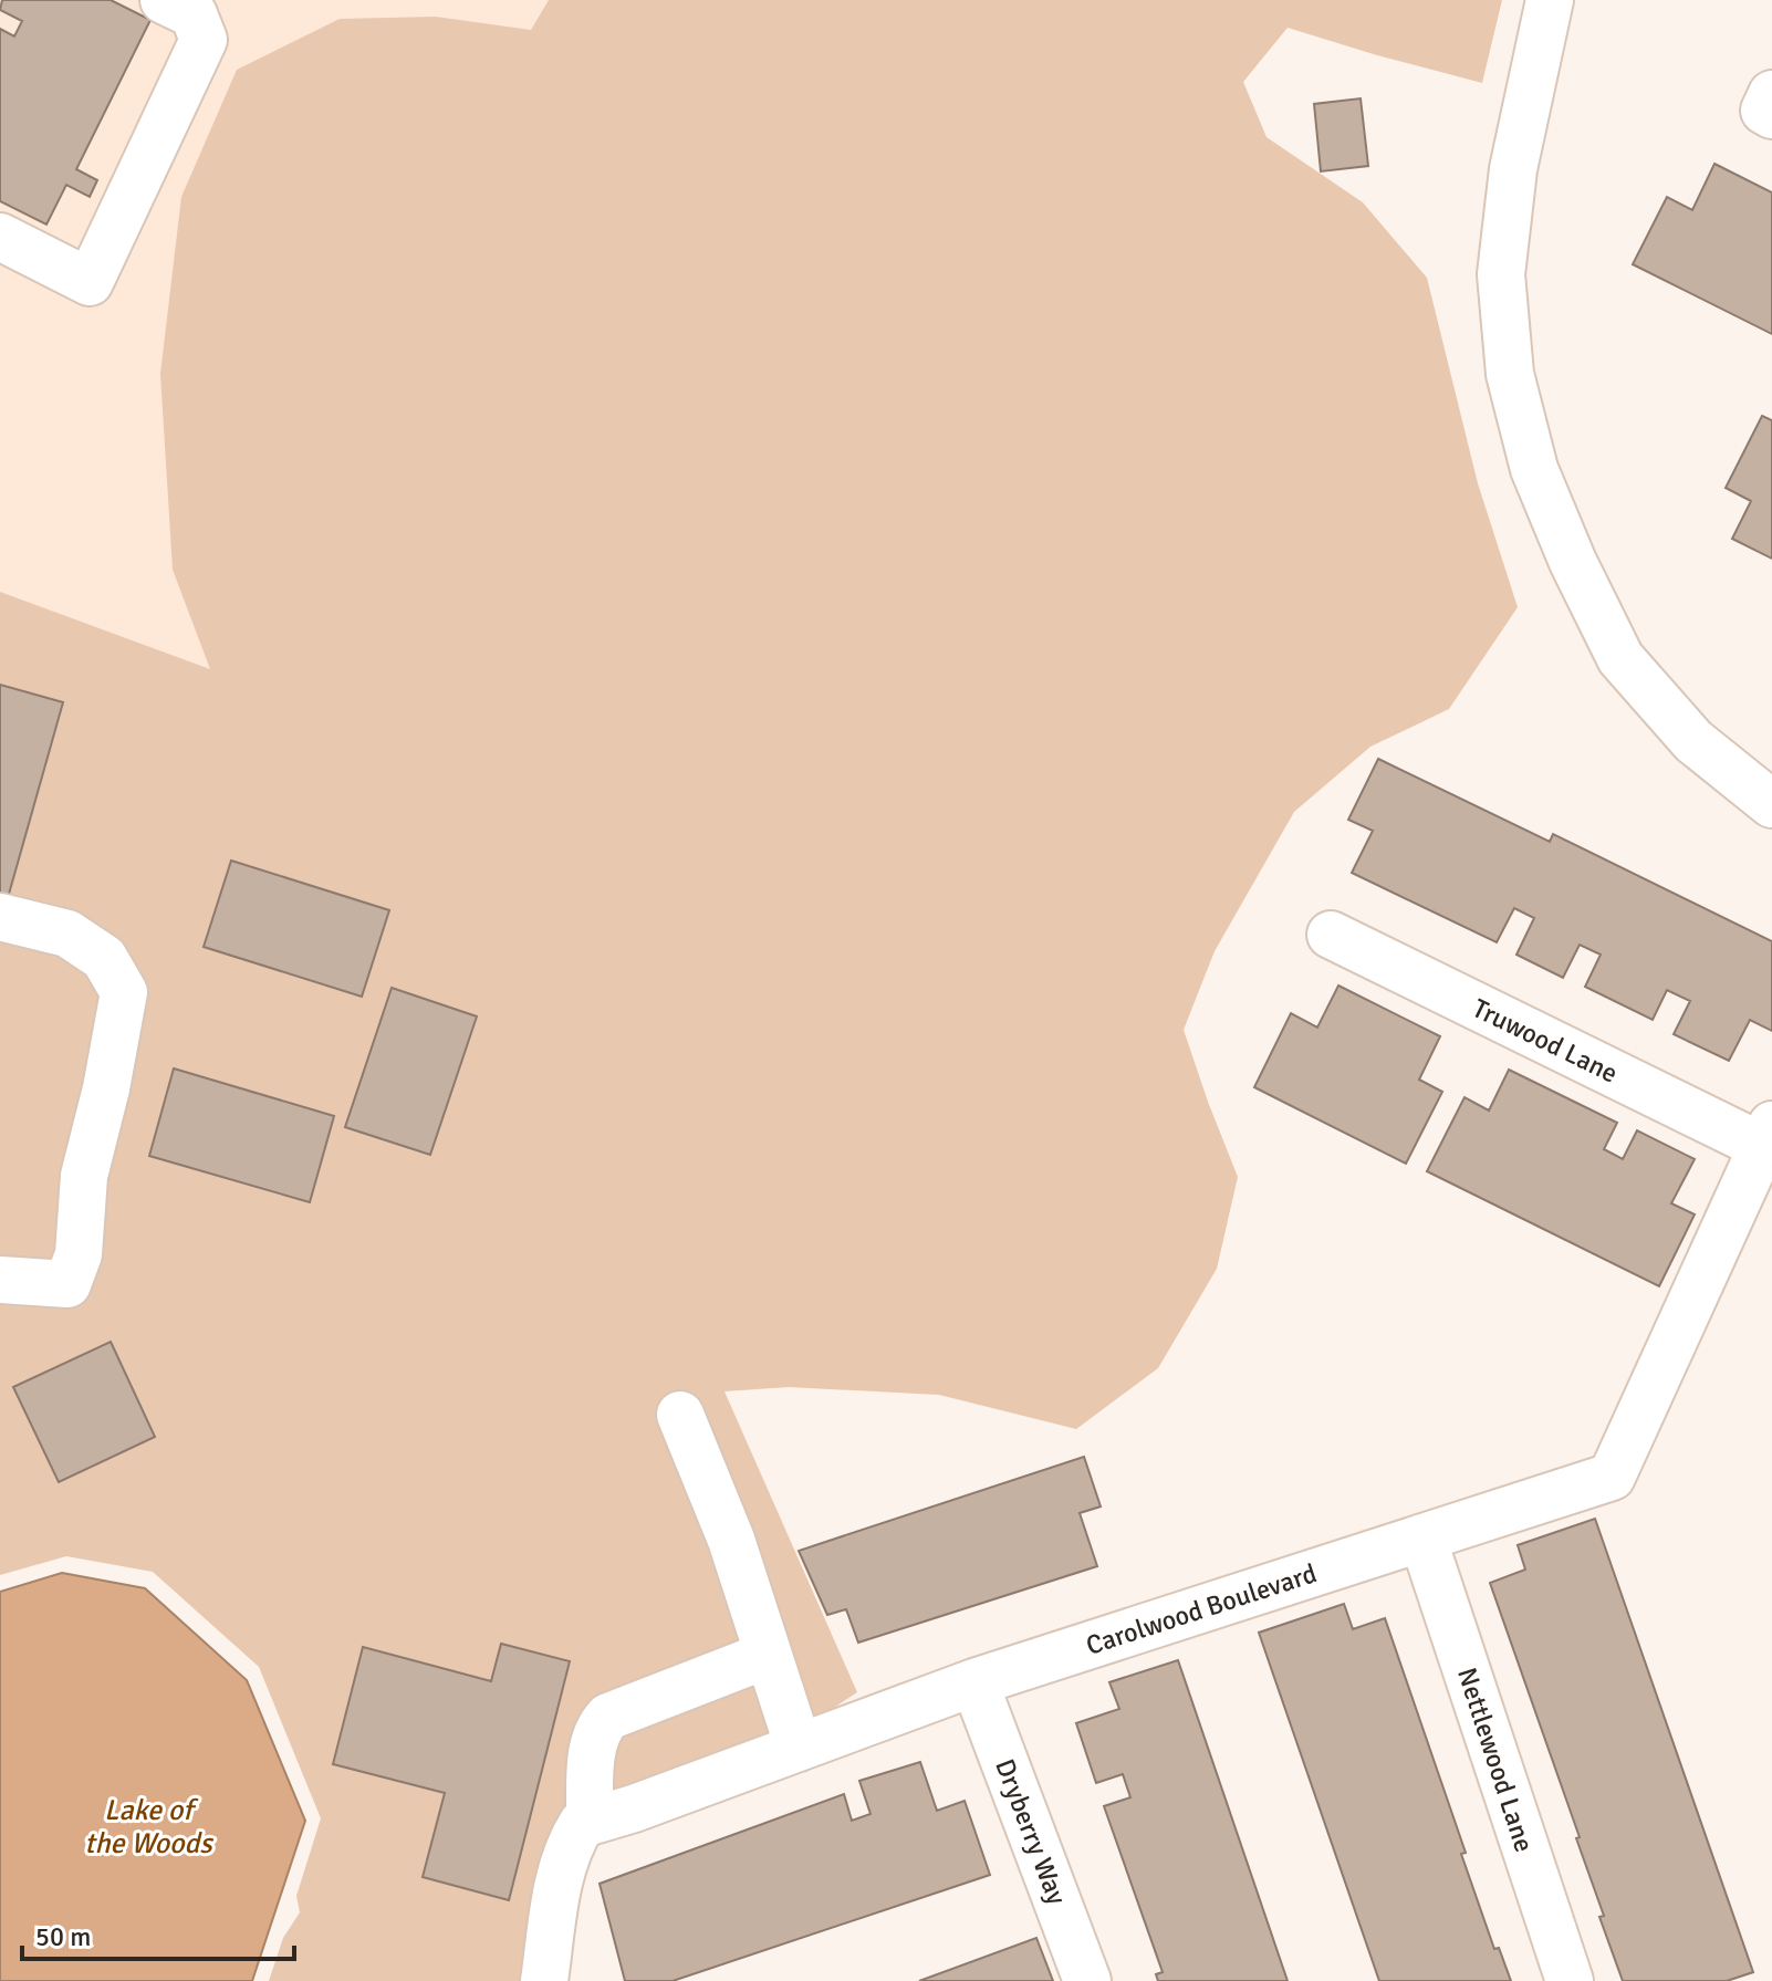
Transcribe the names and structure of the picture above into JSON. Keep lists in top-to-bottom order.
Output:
{
  "streets": {
    "street": [
      "Truwood Lane",
      "Carolwood Boulevard",
      "Nettlewood Lane",
      "Dryberry Way"
    ]
  },
  "crossings": [
    ["Truwood Lane", "Carolwood Boulevard"],
    ["Carolwood Boulevard", "Nettlewood Lane"],
    ["Carolwood Boulevard", "Dryberry Way"]
  ],
  "water": ["Lake of the Woods"],
  "scale_bar": "50 m"
}
